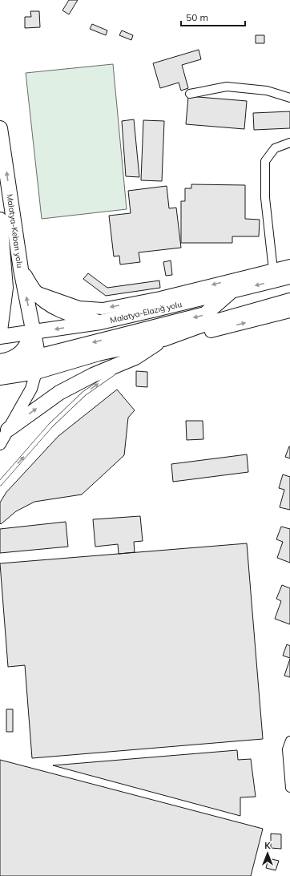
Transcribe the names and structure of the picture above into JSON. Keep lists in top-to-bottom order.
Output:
{
  "streets": {
    "highway": ["Malatya-Keban yolu", "Malatya-Elazığ yolu"]
  },
  "crossings": [
    ["Malatya-Keban yolu", "Malatya-Elazığ yolu"]
  ],
  "scale_bar": "50 m",
  "north": "top"
}
